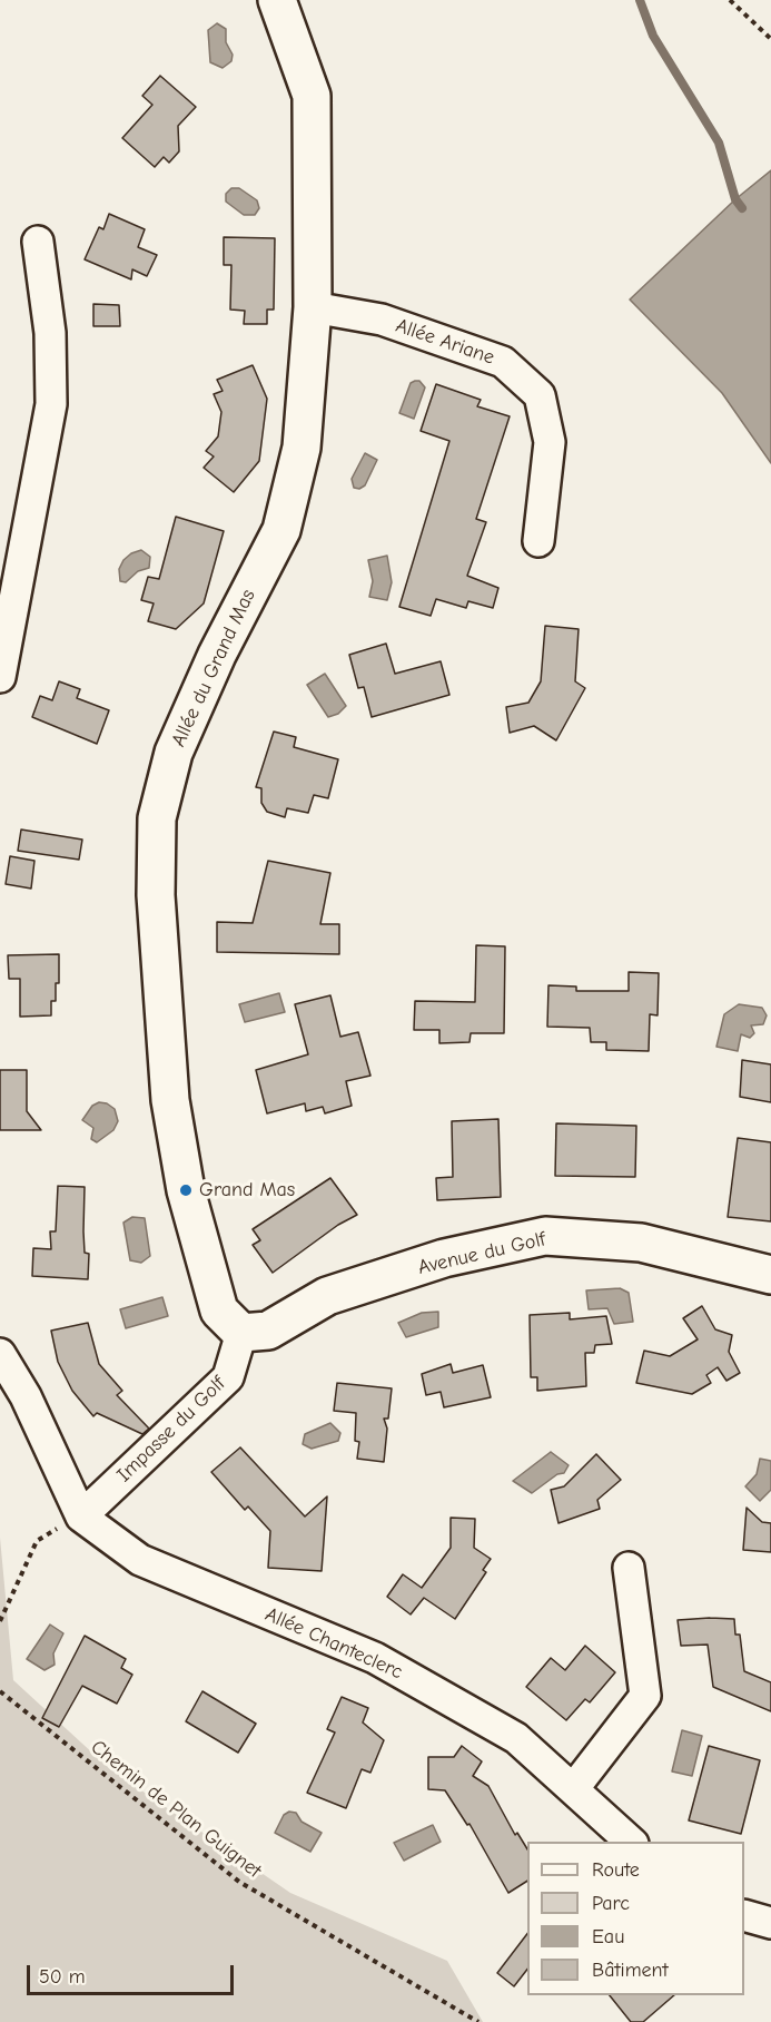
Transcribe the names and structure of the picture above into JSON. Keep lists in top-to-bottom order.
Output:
{
  "streets": {
    "street": [
      "Allée Ariane",
      "Allée du Grand Mas",
      "Avenue du Golf",
      "Impasse du Golf",
      "Allée Chanteclerc"
    ],
    "path": ["Chemin de Plan Guignet"]
  },
  "crossings": [
    ["Allée Ariane", "Allée du Grand Mas"],
    ["Allée du Grand Mas", "Avenue du Golf"],
    ["Allée du Grand Mas", "Impasse du Golf"],
    ["Avenue du Golf", "Impasse du Golf"],
    ["Impasse du Golf", "Allée Chanteclerc"]
  ],
  "places": ["Grand Mas"],
  "legend": [
    "Route",
    "Parc",
    "Eau",
    "Bâtiment"
  ],
  "scale_bar": "50 m"
}
